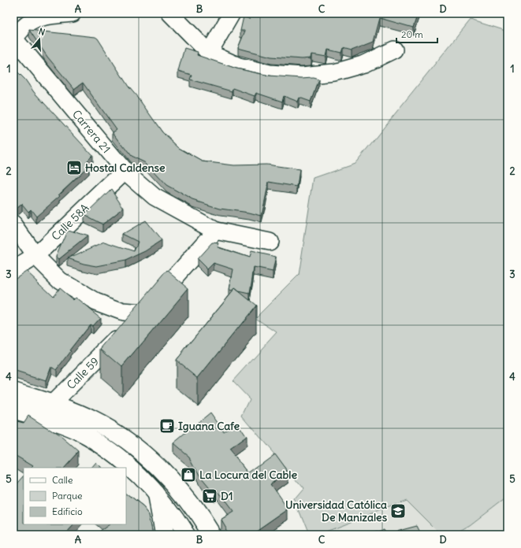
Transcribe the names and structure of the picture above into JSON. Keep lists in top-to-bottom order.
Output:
{
  "streets": {
    "street": ["Carrera 21", "Calle 58A", "Calle 59"]
  },
  "crossings": [
    ["Carrera 21", "Calle 58A"],
    ["Carrera 21", "Calle 59"]
  ],
  "places": {
    "hotel": ["Hostal Caldense"],
    "cafe": ["Iguana Cafe"],
    "shop": ["La Locura del Cable"],
    "supermarket": ["D1"],
    "school or university": ["Universidad Católica De Manizales"]
  },
  "legend": ["Calle", "Parque", "Edificio"],
  "scale_bar": "20 m",
  "north": "top",
  "grid": {
    "columns": [
      "A",
      "B",
      "C",
      "D"
    ],
    "rows": [
      "1",
      "2",
      "3",
      "4",
      "5"
    ]
  }
}
